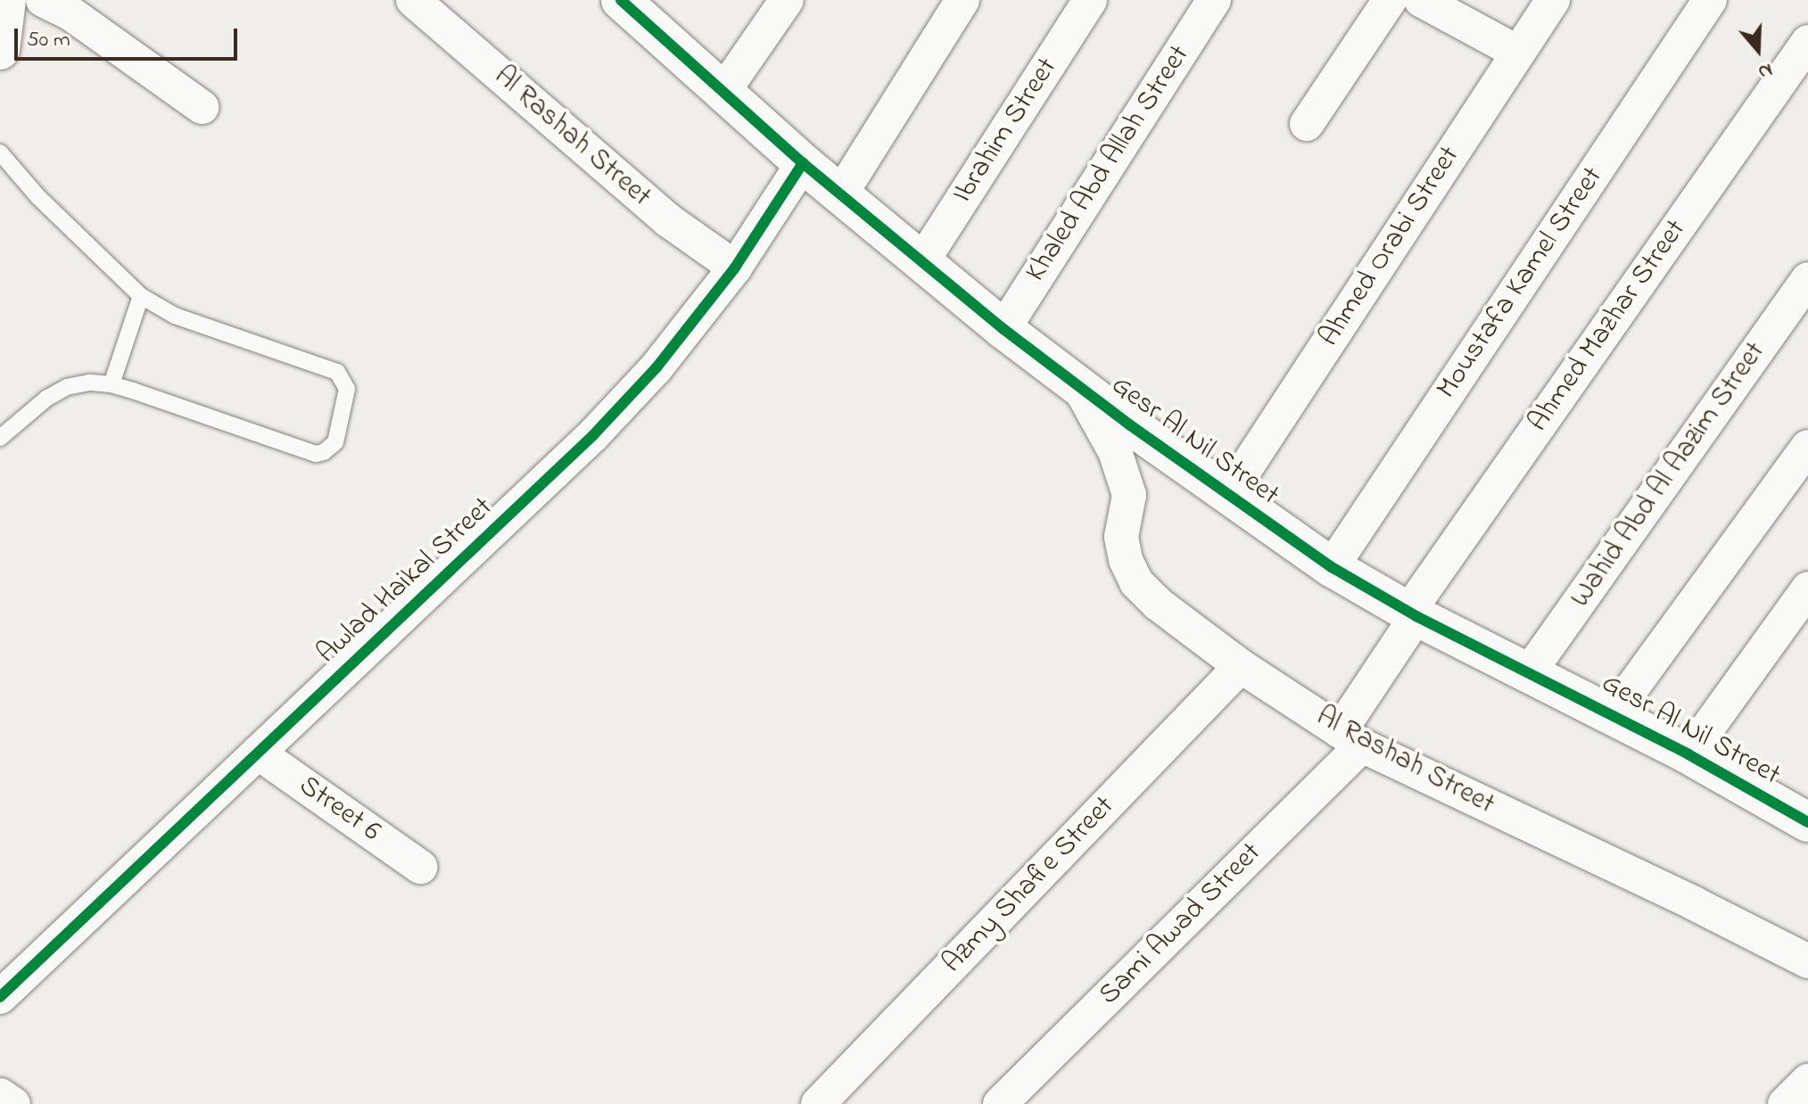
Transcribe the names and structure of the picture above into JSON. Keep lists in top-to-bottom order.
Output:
{
  "streets": {
    "main road": ["Gesr Al Nil Street"],
    "street": [
      "Ibrahim Street",
      "Al Rashah Street",
      "Khaled Abd Allah Street",
      "Ahmed Orabi Street",
      "Moustafa Kamel Street",
      "Ahmed Mazhar Street",
      "Wahid Abd Al Aazim Street",
      "Awlad Haikal Street",
      "Street 6",
      "Azmy Shafie Street",
      "Sami Awad Street"
    ]
  },
  "crossings": [
    ["Ibrahim Street", "Gesr Al Nil Street"],
    ["Al Rashah Street", "Ahmed Mazhar Street"],
    ["Al Rashah Street", "Gesr Al Nil Street"],
    ["Al Rashah Street", "Awlad Haikal Street"],
    ["Al Rashah Street", "Azmy Shafie Street"],
    ["Al Rashah Street", "Sami Awad Street"],
    ["Khaled Abd Allah Street", "Gesr Al Nil Street"],
    ["Ahmed Orabi Street", "Gesr Al Nil Street"],
    ["Moustafa Kamel Street", "Gesr Al Nil Street"],
    ["Ahmed Mazhar Street", "Gesr Al Nil Street"],
    ["Ahmed Mazhar Street", "Sami Awad Street"],
    ["Gesr Al Nil Street", "Wahid Abd Al Aazim Street"],
    ["Gesr Al Nil Street", "Awlad Haikal Street"],
    ["Awlad Haikal Street", "Street 6"]
  ],
  "scale_bar": "50 m",
  "north": "bottom"
}
